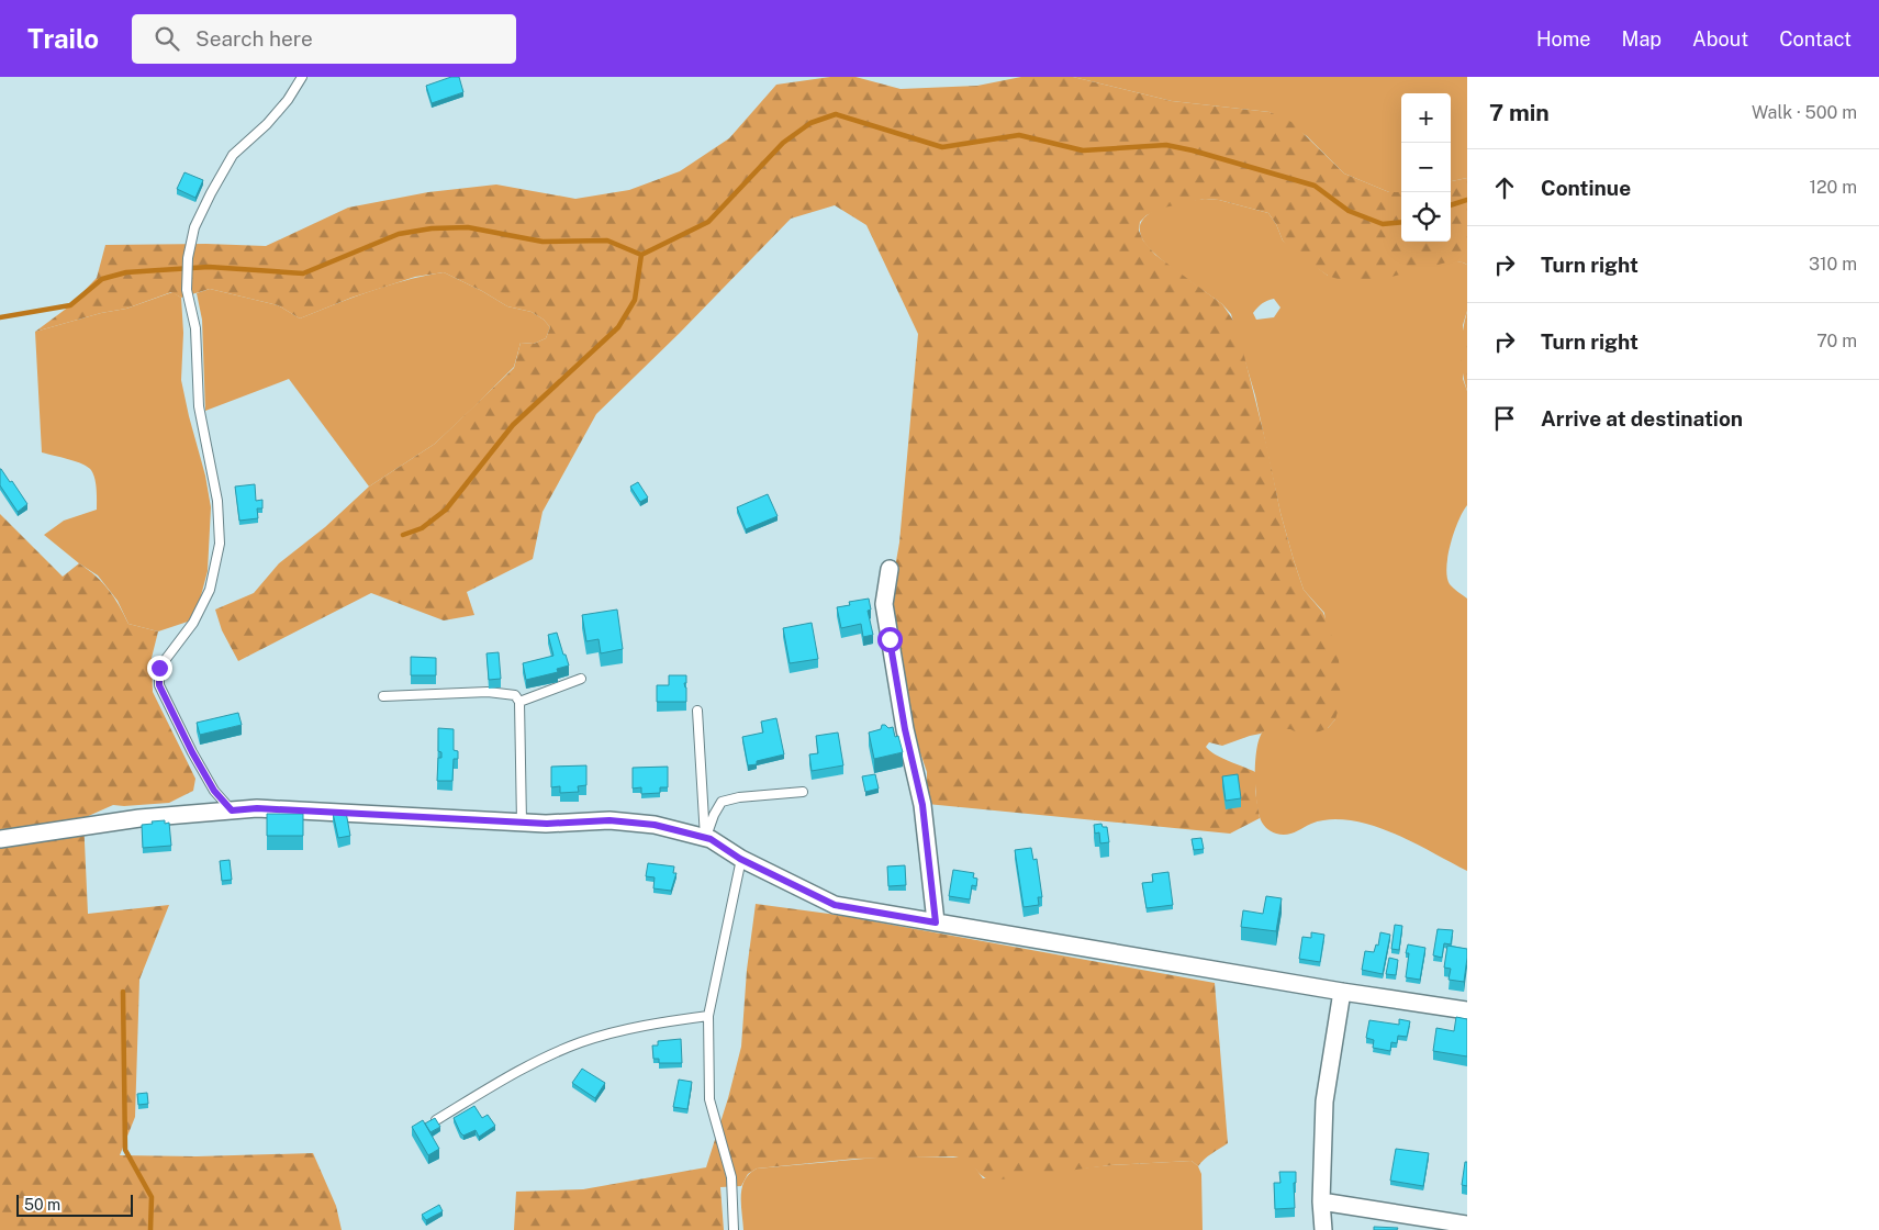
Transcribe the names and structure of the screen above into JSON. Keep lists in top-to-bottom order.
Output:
{
  "scale_bar": "50 m",
  "page": {
    "header": "Trailo",
    "search": "Search here",
    "nav": [
      "Home",
      "Map",
      "About",
      "Contact"
    ],
    "heading": ["7 min", "Walk · 500 m"],
    "map_buttons": ["+", "−"],
    "list": [
      ["Continue", "120 m"],
      ["Turn right", "310 m"],
      ["Turn right", "70 m"],
      "Arrive at destination"
    ],
    "scale": "50 m"
  }
}
